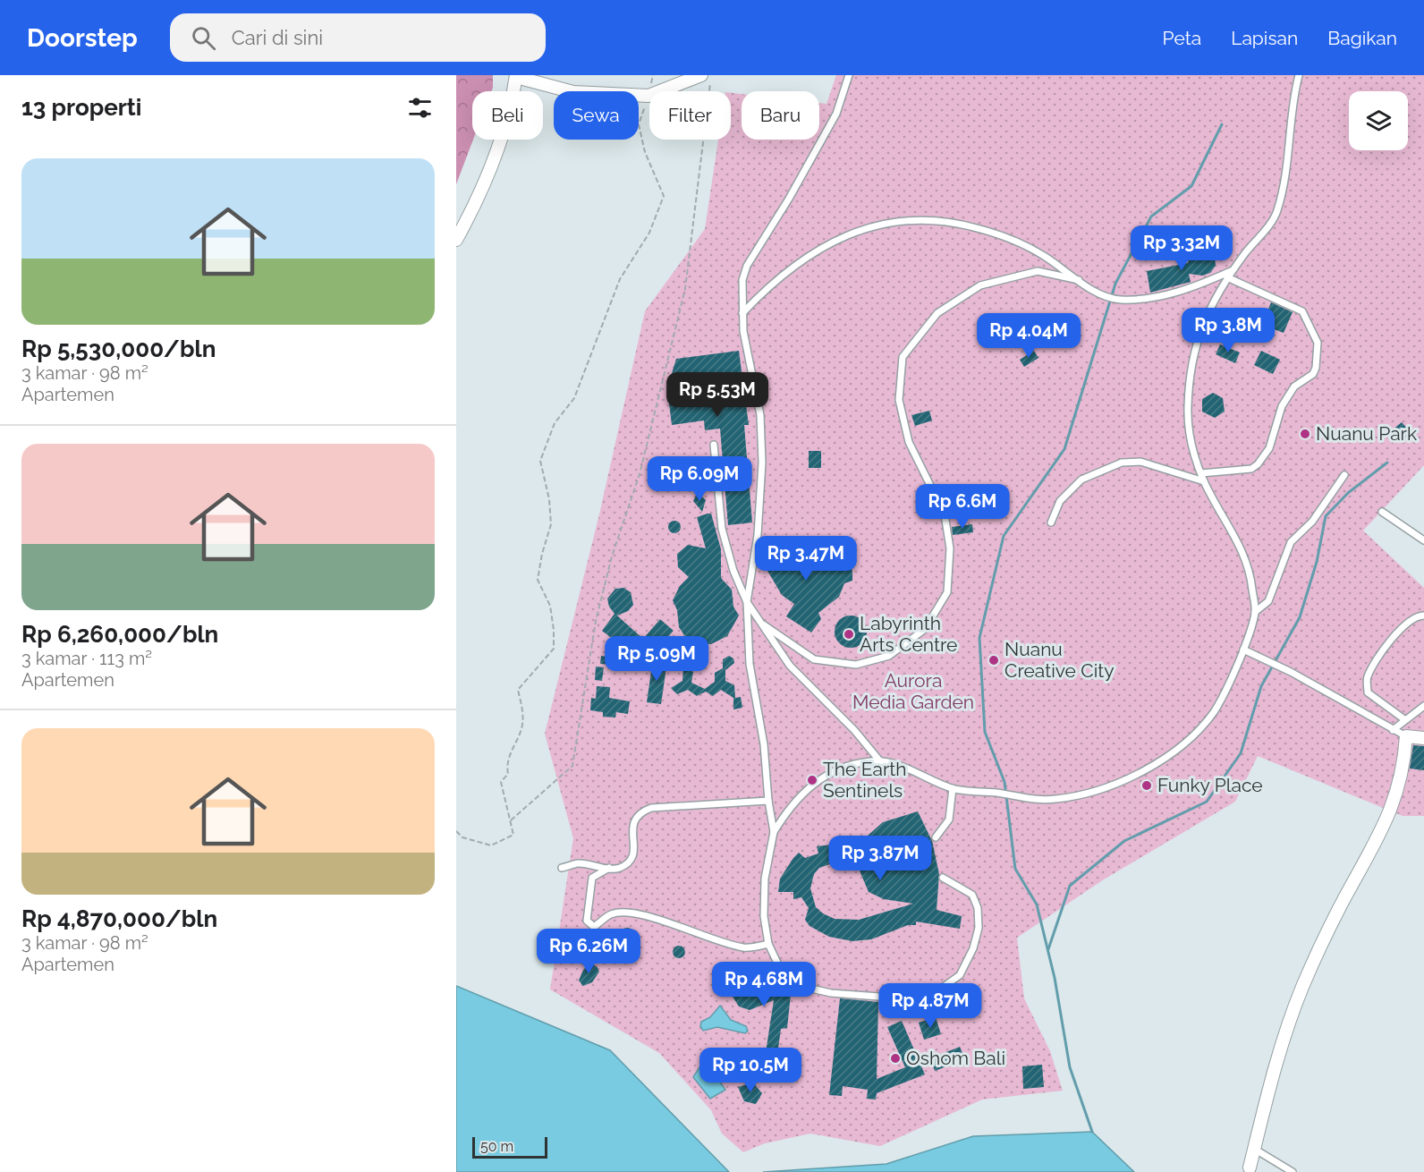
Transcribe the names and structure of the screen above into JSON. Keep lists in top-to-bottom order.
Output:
{
  "parks": ["Aurora Media Garden"],
  "places": [
    "Nuanu Park",
    "Labyrinth Arts Centre",
    "Nuanu Creative City",
    "The Earth Sentinels",
    "Funky Place",
    "Oshom Bali"
  ],
  "scale_bar": "50 m",
  "page": {
    "header": "Doorstep",
    "search": "Cari di sini",
    "nav": ["Peta", "Lapisan", "Bagikan"],
    "heading": "13 properti",
    "chip": [
      "Beli",
      "Sewa",
      "Filter",
      "Baru"
    ],
    "list": [
      {
        "name": "Rp 5,530,000/bln",
        "note": "3 kamar · 98 m² · Apartemen"
      },
      {
        "name": "Rp 6,260,000/bln",
        "note": "3 kamar · 113 m² · Apartemen"
      },
      {
        "name": "Rp 4,870,000/bln",
        "note": "3 kamar · 98 m² · Apartemen"
      }
    ],
    "price": [
      "Rp 3.32M",
      "Rp 3.8M",
      "Rp 4.04M",
      "Rp 5.53M",
      "Rp 6.09M",
      "Rp 6.6M",
      "Rp 3.47M",
      "Rp 5.09M",
      "Rp 3.87M",
      "Rp 6.26M",
      "Rp 4.68M",
      "Rp 4.87M",
      "Rp 10.5M"
    ],
    "scale": "50 m"
  }
}
